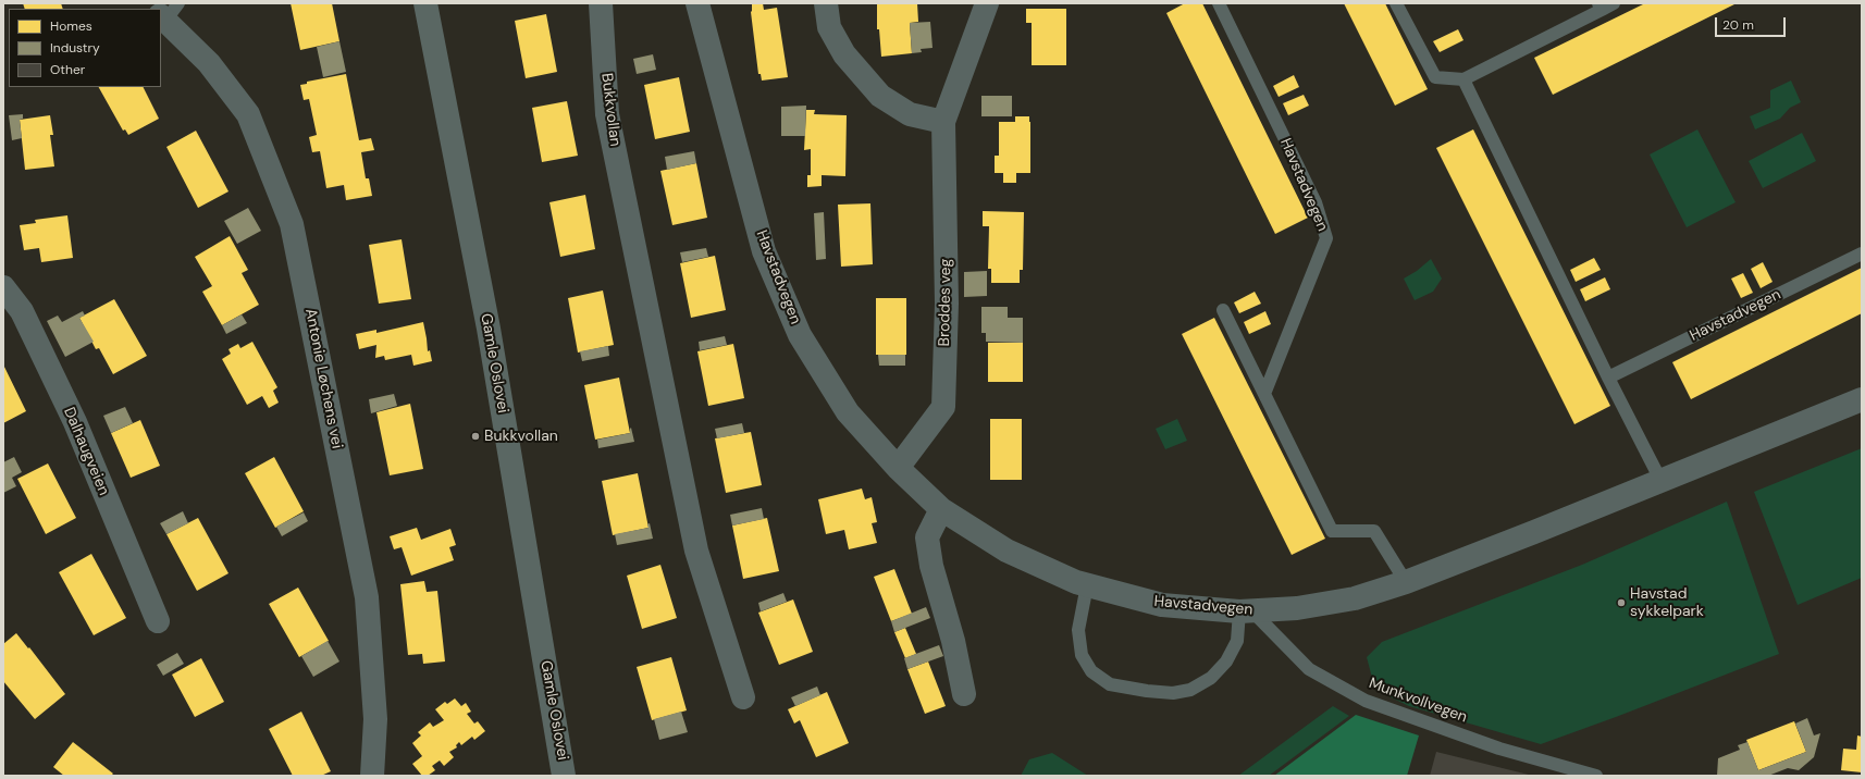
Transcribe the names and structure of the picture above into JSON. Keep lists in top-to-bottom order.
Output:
{
  "streets": {
    "street": [
      "Bukkvollan",
      "Havstadvegen",
      "Broddes veg",
      "Gamle Oslovei",
      "Antonie Løchens vei",
      "Dalhaugveien"
    ],
    "lane": ["Munkvollvegen"]
  },
  "crossings": [
    ["Havstadvegen", "Broddes veg"],
    ["Havstadvegen", "Munkvollvegen"]
  ],
  "places": ["Bukkvollan", "Havstad sykkelpark"],
  "legend": ["Homes", "Industry", "Other"],
  "scale_bar": "20 m"
}
